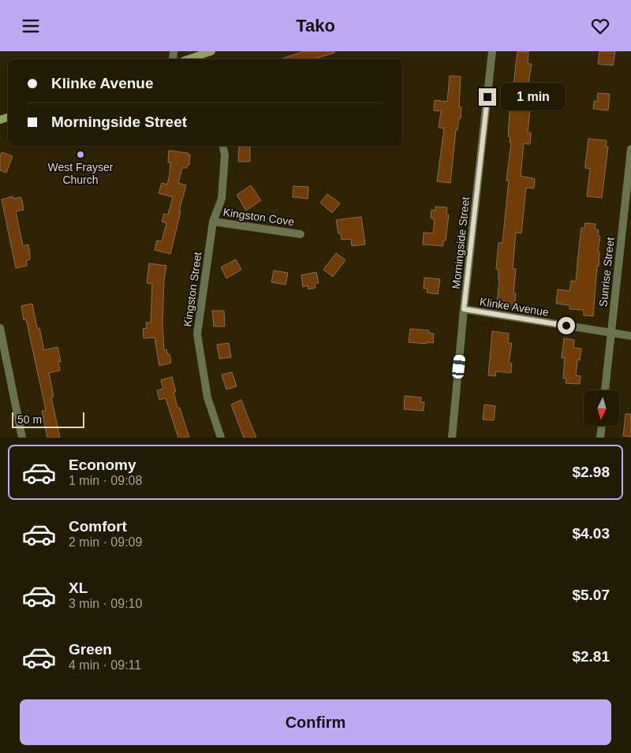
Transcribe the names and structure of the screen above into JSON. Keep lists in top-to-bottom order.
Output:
{
  "streets": {
    "street": [
      "Kingston Cove",
      "Morningside Street",
      "Sunrise Street",
      "Kingston Street",
      "Klinke Avenue"
    ]
  },
  "crossings": [
    ["Kingston Cove", "Kingston Street"],
    ["Morningside Street", "Klinke Avenue"],
    ["Sunrise Street", "Klinke Avenue"]
  ],
  "places": ["West Frayser Church"],
  "scale_bar": "50 m",
  "north": "bottom",
  "page": {
    "header": "Tako",
    "banner": ["Klinke Avenue", "Morningside Street"],
    "bubble": "1 min",
    "scale": "50 m",
    "list": [
      {
        "name": "Economy",
        "note": "1 min · 09:08",
        "value": "$2.98"
      },
      {
        "name": "Comfort",
        "note": "2 min · 09:09",
        "value": "$4.03"
      },
      {
        "name": "XL",
        "note": "3 min · 09:10",
        "value": "$5.07"
      },
      {
        "name": "Green",
        "note": "4 min · 09:11",
        "value": "$2.81"
      }
    ],
    "buttons": "Confirm"
  }
}
